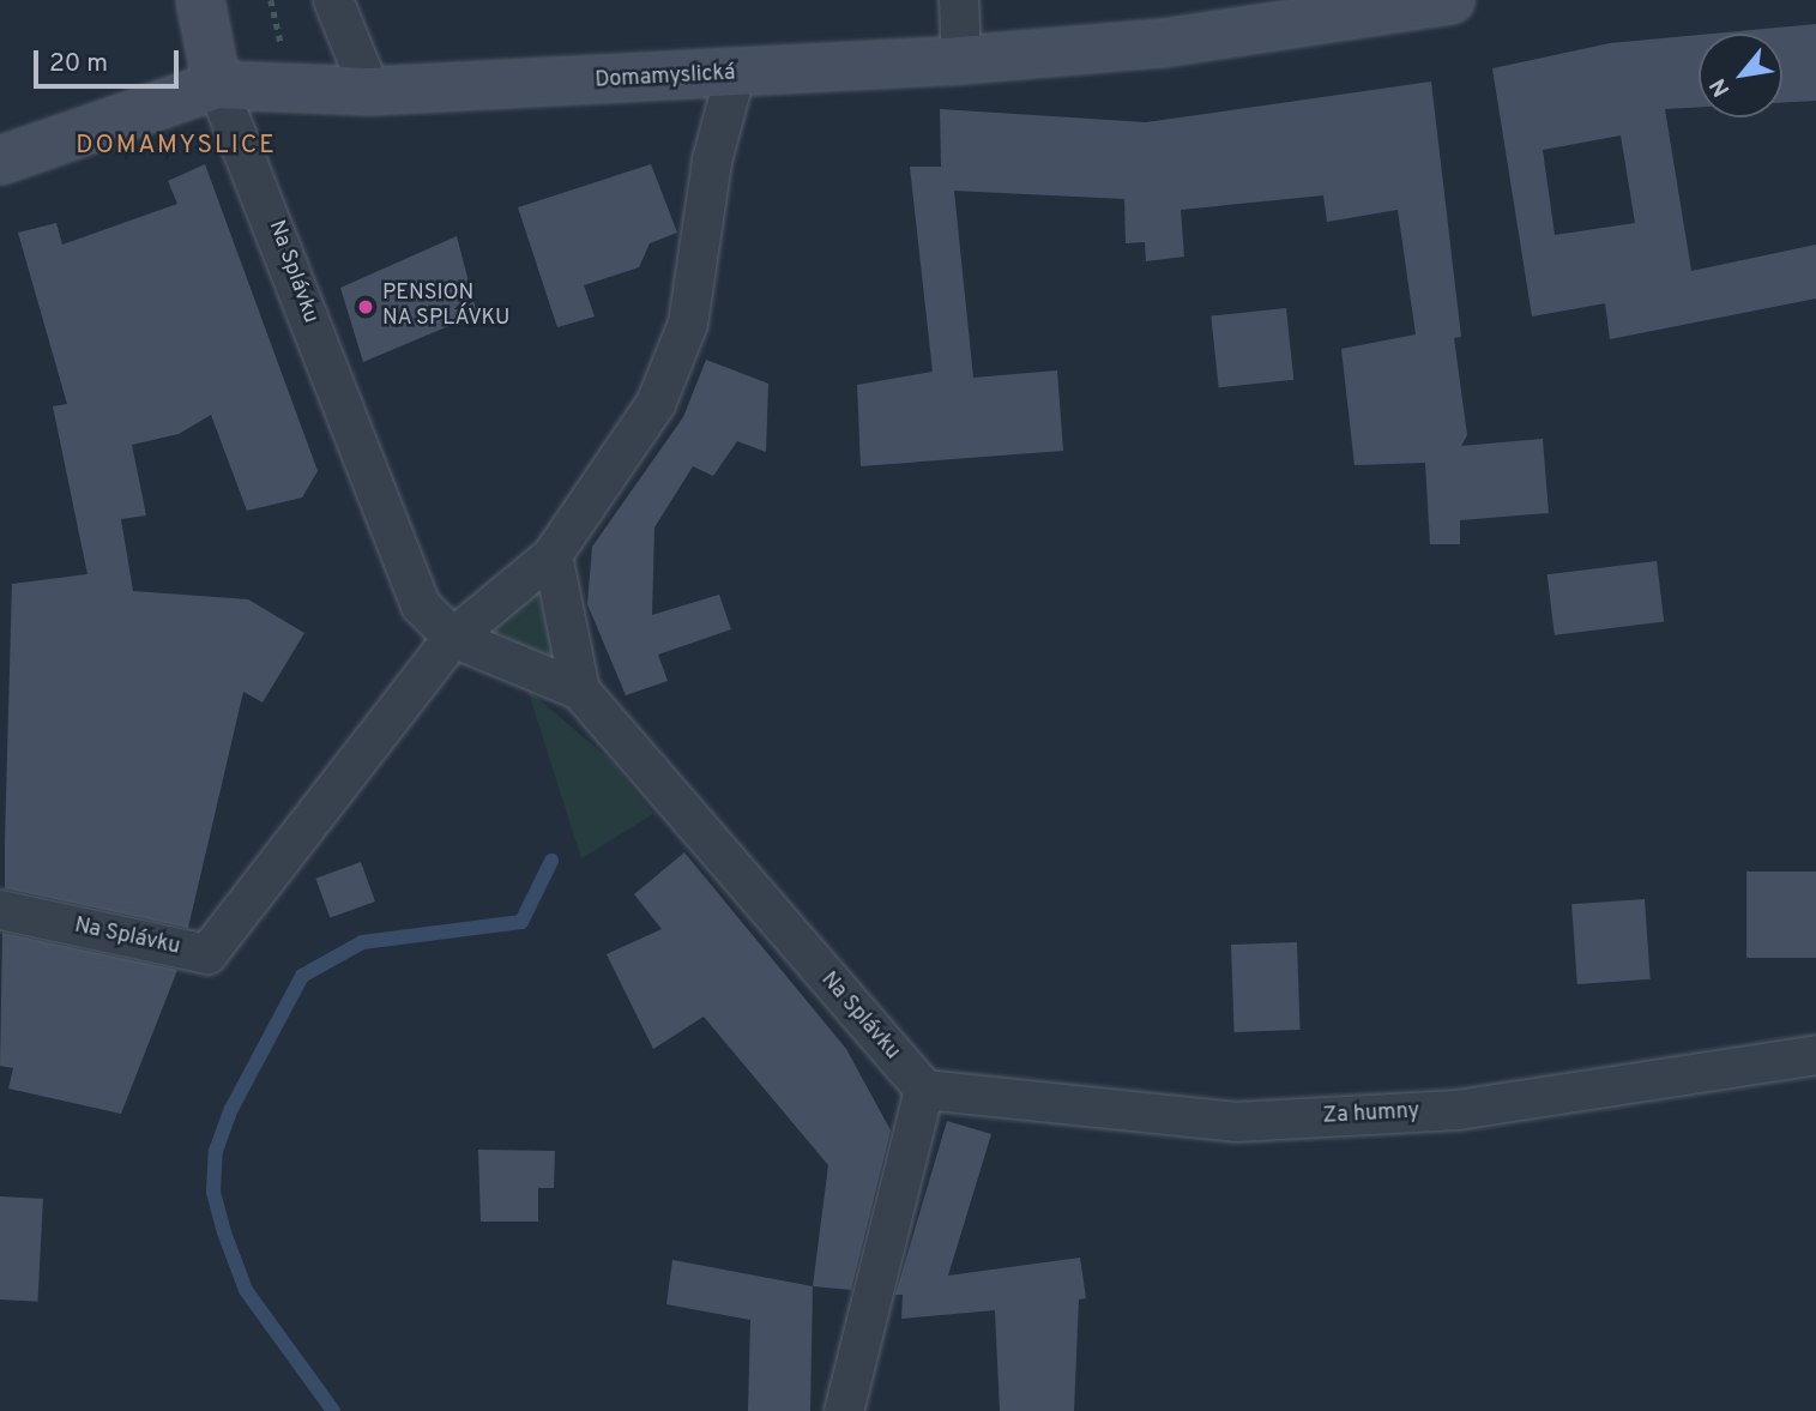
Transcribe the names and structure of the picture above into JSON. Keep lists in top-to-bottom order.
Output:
{
  "streets": {
    "street": ["Domamyslická", "Na Splávku", "Za humny"]
  },
  "crossings": [
    ["Domamyslická", "Na Splávku"],
    ["Na Splávku", "Za humny"]
  ],
  "districts": ["DOMAMYSLICE"],
  "places": ["PENSION NA SPLÁVKU"],
  "scale_bar": "20 m",
  "north": "bottom left"
}
